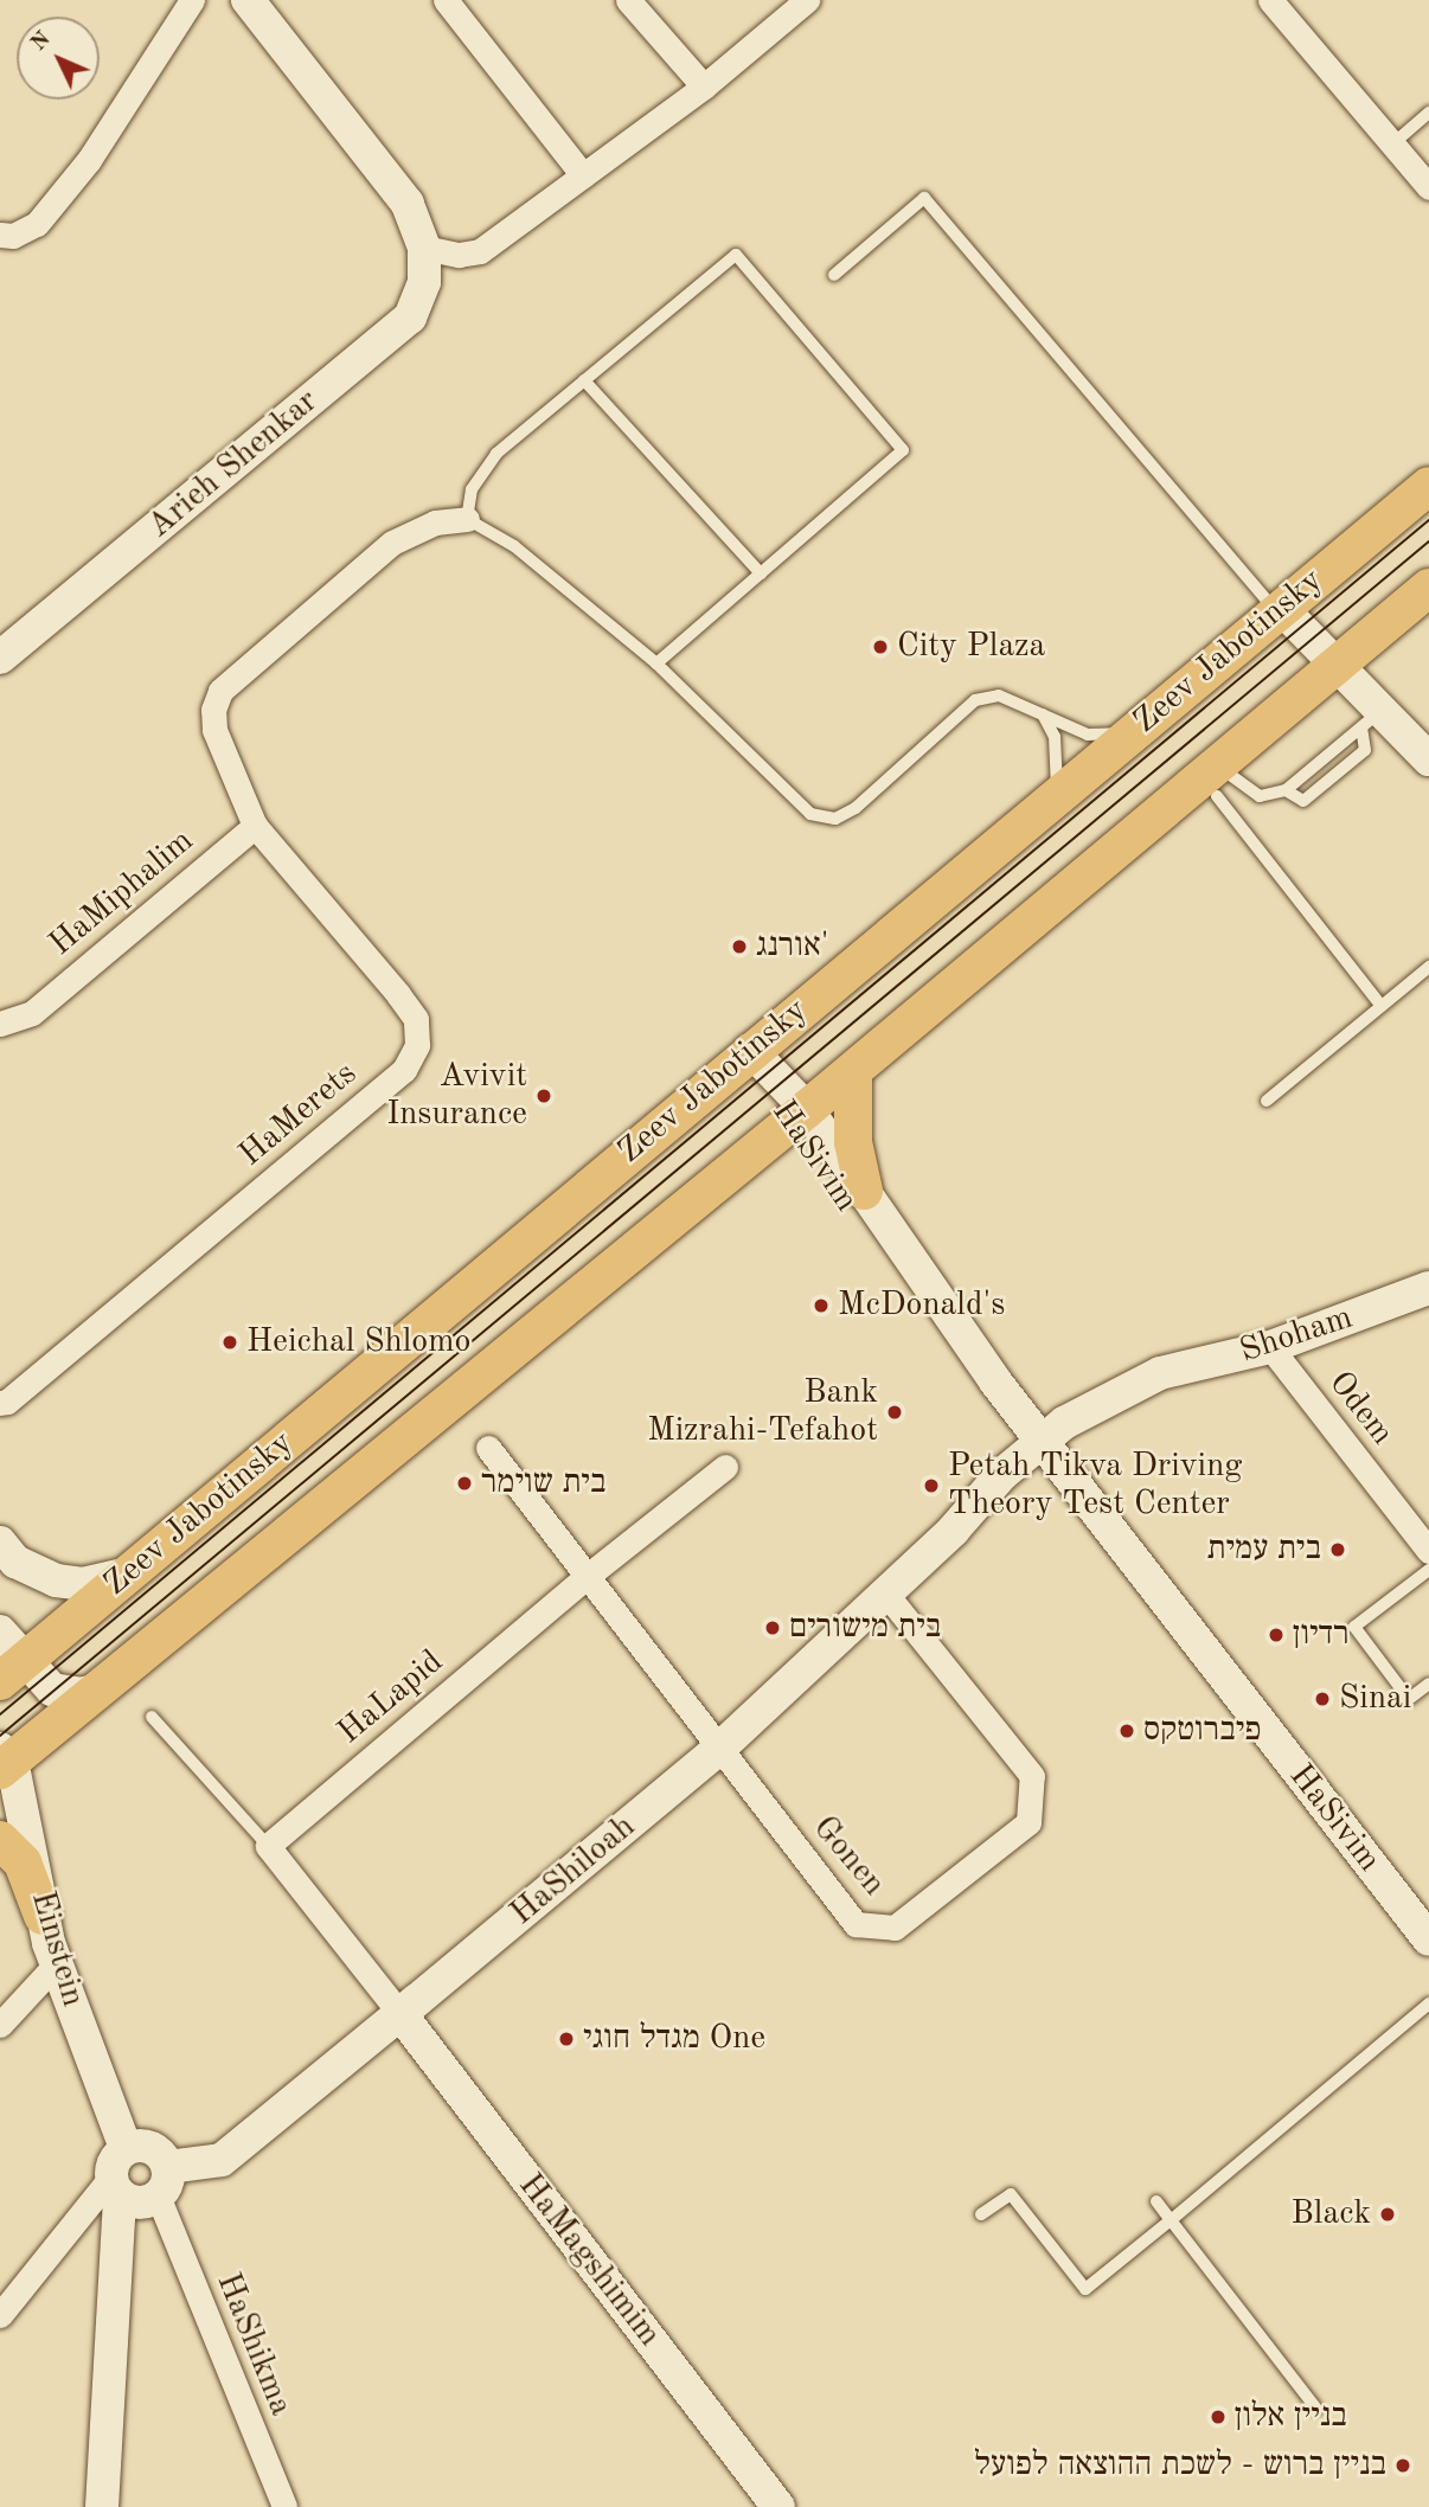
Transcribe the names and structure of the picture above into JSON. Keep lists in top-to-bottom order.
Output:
{
  "streets": {
    "main road": ["Zeev Jabotinsky"],
    "street": [
      "Arieh Shenkar",
      "HaMiphalim",
      "HaMerets",
      "HaSivim",
      "Shoham",
      "Odem",
      "HaLapid",
      "Gonen",
      "HaShiloah",
      "Einstein",
      "HaMagshimim",
      "HaShikma"
    ]
  },
  "crossings": [
    ["Zeev Jabotinsky", "HaSivim"],
    ["HaMiphalim", "HaMerets"],
    ["HaSivim", "Shoham"],
    ["HaSivim", "HaShiloah"],
    ["Shoham", "Odem"],
    ["Shoham", "HaShiloah"],
    ["HaLapid", "Gonen"],
    ["Gonen", "HaShiloah"],
    ["HaShiloah", "HaMagshimim"]
  ],
  "places": [
    "City Plaza",
    "אורנג'",
    "Avivit Insurance",
    "McDonald's",
    "Heichal Shlomo",
    "Bank Mizrahi-Tefahot",
    "בית שוימר",
    "Petah Tikva Driving Theory Test Center",
    "בית עמית",
    "בית מישורים",
    "רדיון",
    "Sinai",
    "פיברוטקס",
    "מגדל חוגי One",
    "Black",
    "בניין אלון",
    "בניין ברוש - לשכת ההוצאה לפועל"
  ],
  "north": "top left"
}
